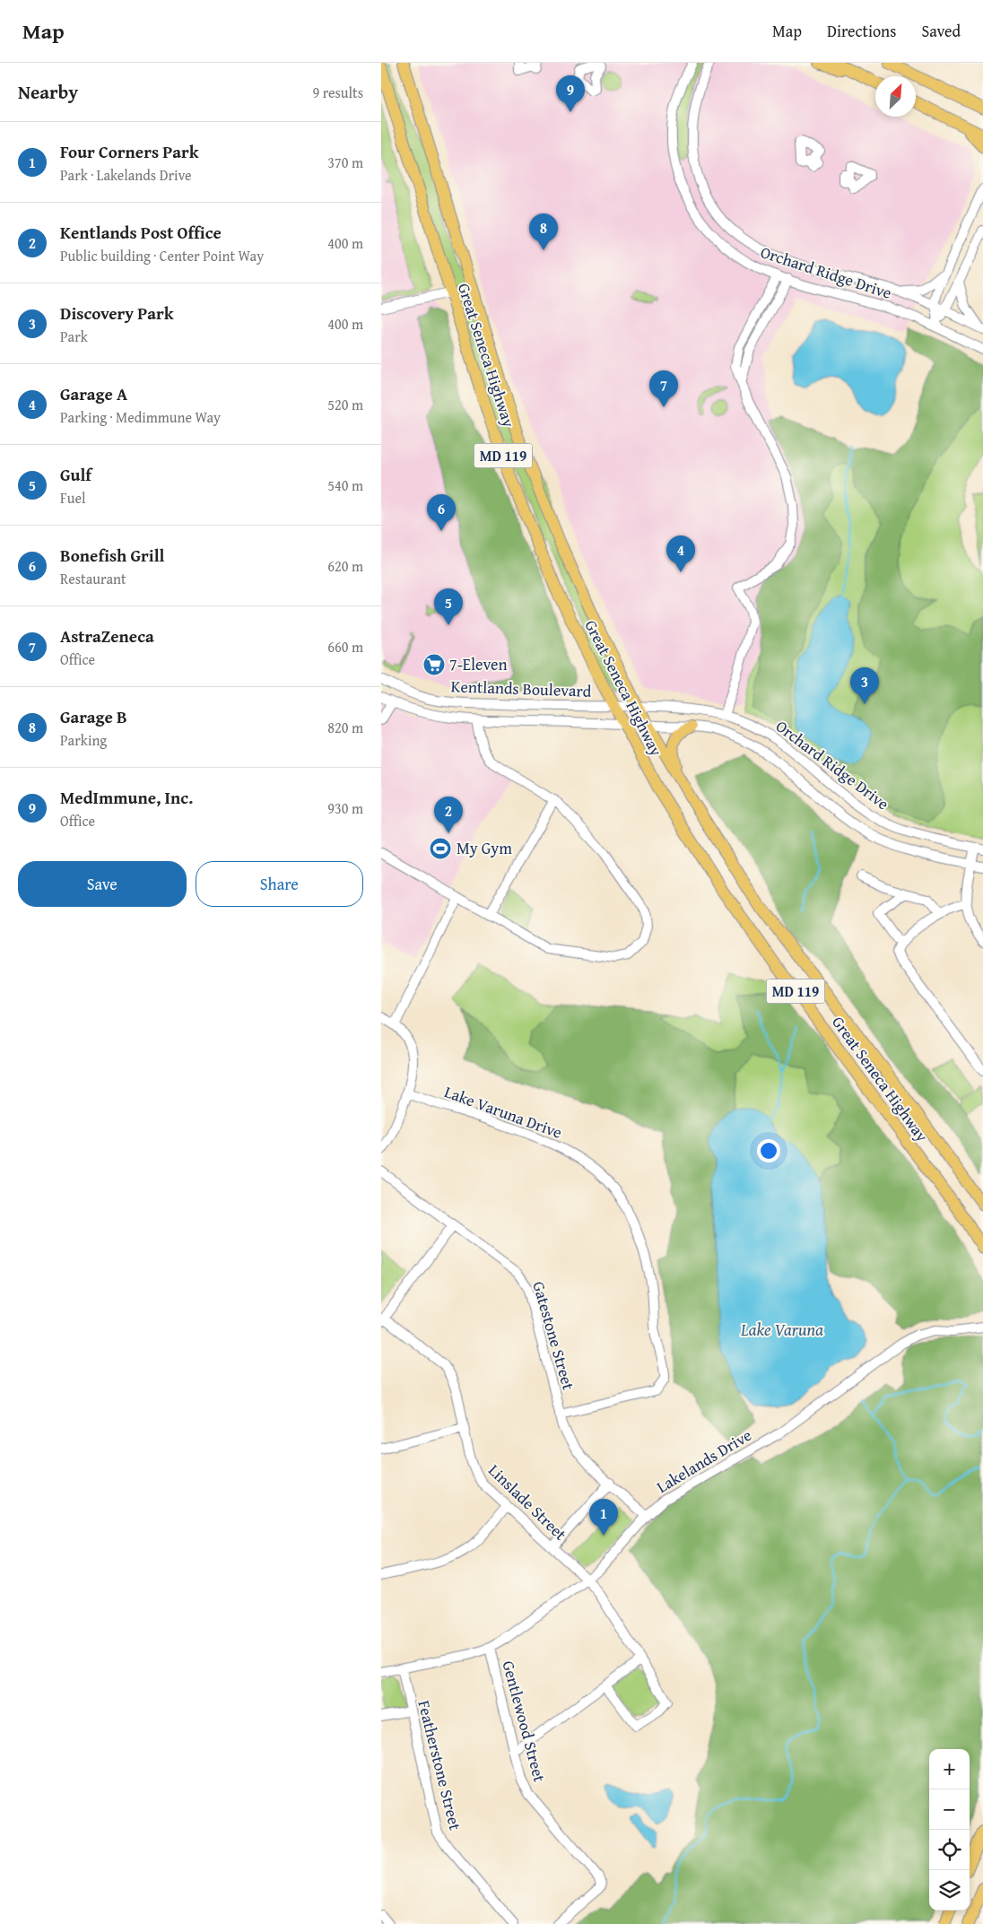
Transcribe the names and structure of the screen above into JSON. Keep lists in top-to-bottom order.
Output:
{
  "streets": {
    "main road": ["Great Seneca Highway", "MD 119"],
    "street": [
      "Orchard Ridge Drive",
      "Kentlands Boulevard",
      "Lake Varuna Drive",
      "Gatestone Street",
      "Lakelands Drive",
      "Linslade Street",
      "Gentlewood Street",
      "Featherstone Street"
    ]
  },
  "crossings": [
    ["Orchard Ridge Drive", "Great Seneca Highway"],
    ["Orchard Ridge Drive", "Kentlands Boulevard"],
    ["Great Seneca Highway", "Kentlands Boulevard"],
    ["Lake Varuna Drive", "Gatestone Street"],
    ["Gatestone Street", "Lakelands Drive"],
    ["Lakelands Drive", "Linslade Street"],
    ["Lakelands Drive", "Gentlewood Street"],
    ["Lakelands Drive", "Featherstone Street"]
  ],
  "water": ["Lake Varuna"],
  "places": {
    "supermarket": ["7-Eleven"],
    "sports": ["My Gym"]
  },
  "north": "top right",
  "page": {
    "header": "Map",
    "nav": ["Map", "Directions", "Saved"],
    "heading": ["Nearby", "9 results"],
    "pins": [
      "9",
      "8",
      "7",
      "6",
      "4",
      "5",
      "3",
      "2",
      "1"
    ],
    "list": [
      {
        "mark": "1",
        "name": "Four Corners Park",
        "note": "Park · Lakelands Drive",
        "value": "370 m"
      },
      {
        "mark": "2",
        "name": "Kentlands Post Office",
        "note": "Public building · Center Point Way",
        "value": "400 m"
      },
      {
        "mark": "3",
        "name": "Discovery Park",
        "note": "Park",
        "value": "400 m"
      },
      {
        "mark": "4",
        "name": "Garage A",
        "note": "Parking · Medimmune Way",
        "value": "520 m"
      },
      {
        "mark": "5",
        "name": "Gulf",
        "note": "Fuel",
        "value": "540 m"
      },
      {
        "mark": "6",
        "name": "Bonefish Grill",
        "note": "Restaurant",
        "value": "620 m"
      },
      {
        "mark": "7",
        "name": "AstraZeneca",
        "note": "Office",
        "value": "660 m"
      },
      {
        "mark": "8",
        "name": "Garage B",
        "note": "Parking",
        "value": "820 m"
      },
      {
        "mark": "9",
        "name": "MedImmune, Inc.",
        "note": "Office",
        "value": "930 m"
      }
    ],
    "buttons": ["Save", "Share"],
    "map_buttons": ["+", "−"]
  }
}
